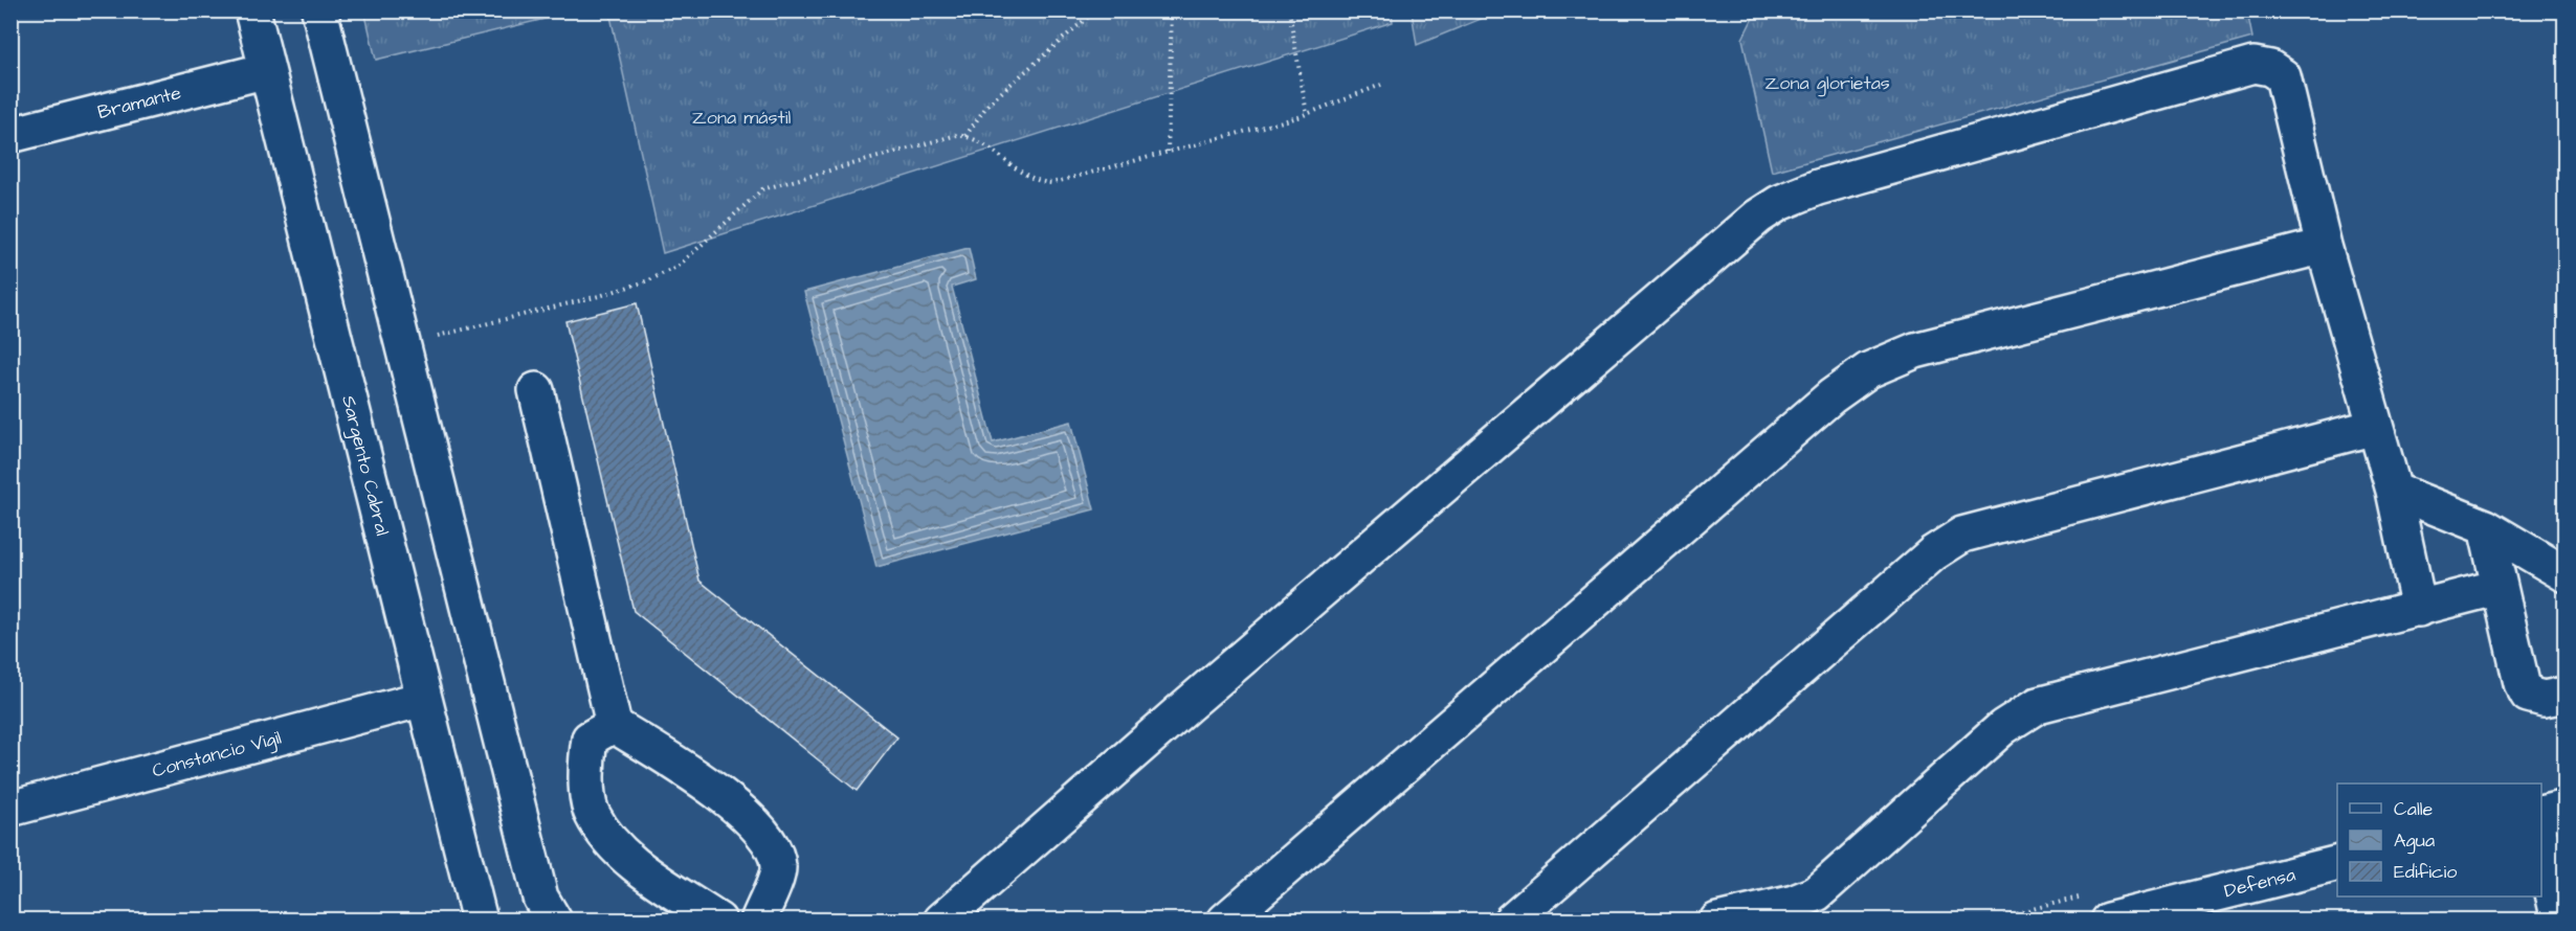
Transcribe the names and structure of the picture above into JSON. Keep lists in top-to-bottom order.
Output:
{
  "streets": {
    "street": [
      "Bramante",
      "Sargento Cabral",
      "Constancio Vigil",
      "Defensa"
    ]
  },
  "crossings": [
    ["Bramante", "Sargento Cabral"],
    ["Sargento Cabral", "Constancio Vigil"]
  ],
  "parks": ["Zona glorietas", "Zona mástil"],
  "legend": ["Calle", "Agua", "Edificio"]
}
